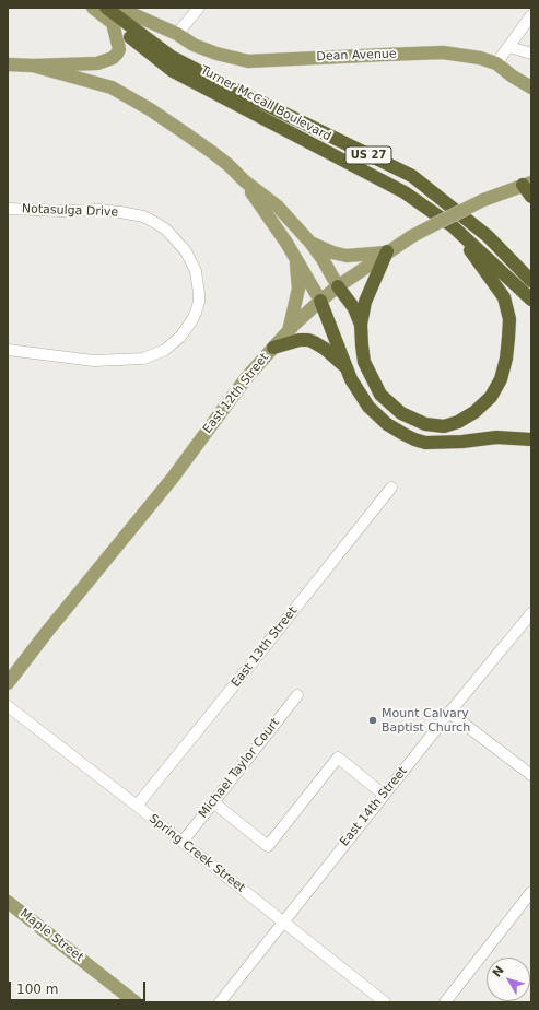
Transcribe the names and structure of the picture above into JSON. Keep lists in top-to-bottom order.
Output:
{
  "streets": {
    "highway": ["Turner McCall Boulevard", "US 27"],
    "main road": ["Dean Avenue", "East 12th Street", "Maple Street"],
    "street": [
      "Notasulga Drive",
      "East 13th Street",
      "Michael Taylor Court",
      "East 14th Street",
      "Spring Creek Street"
    ]
  },
  "crossings": [
    ["East 13th Street", "Spring Creek Street"],
    ["Michael Taylor Court", "Spring Creek Street"],
    ["East 14th Street", "Spring Creek Street"]
  ],
  "places": ["Mount Calvary Baptist Church"],
  "scale_bar": "100 m",
  "north": "top left"
}
